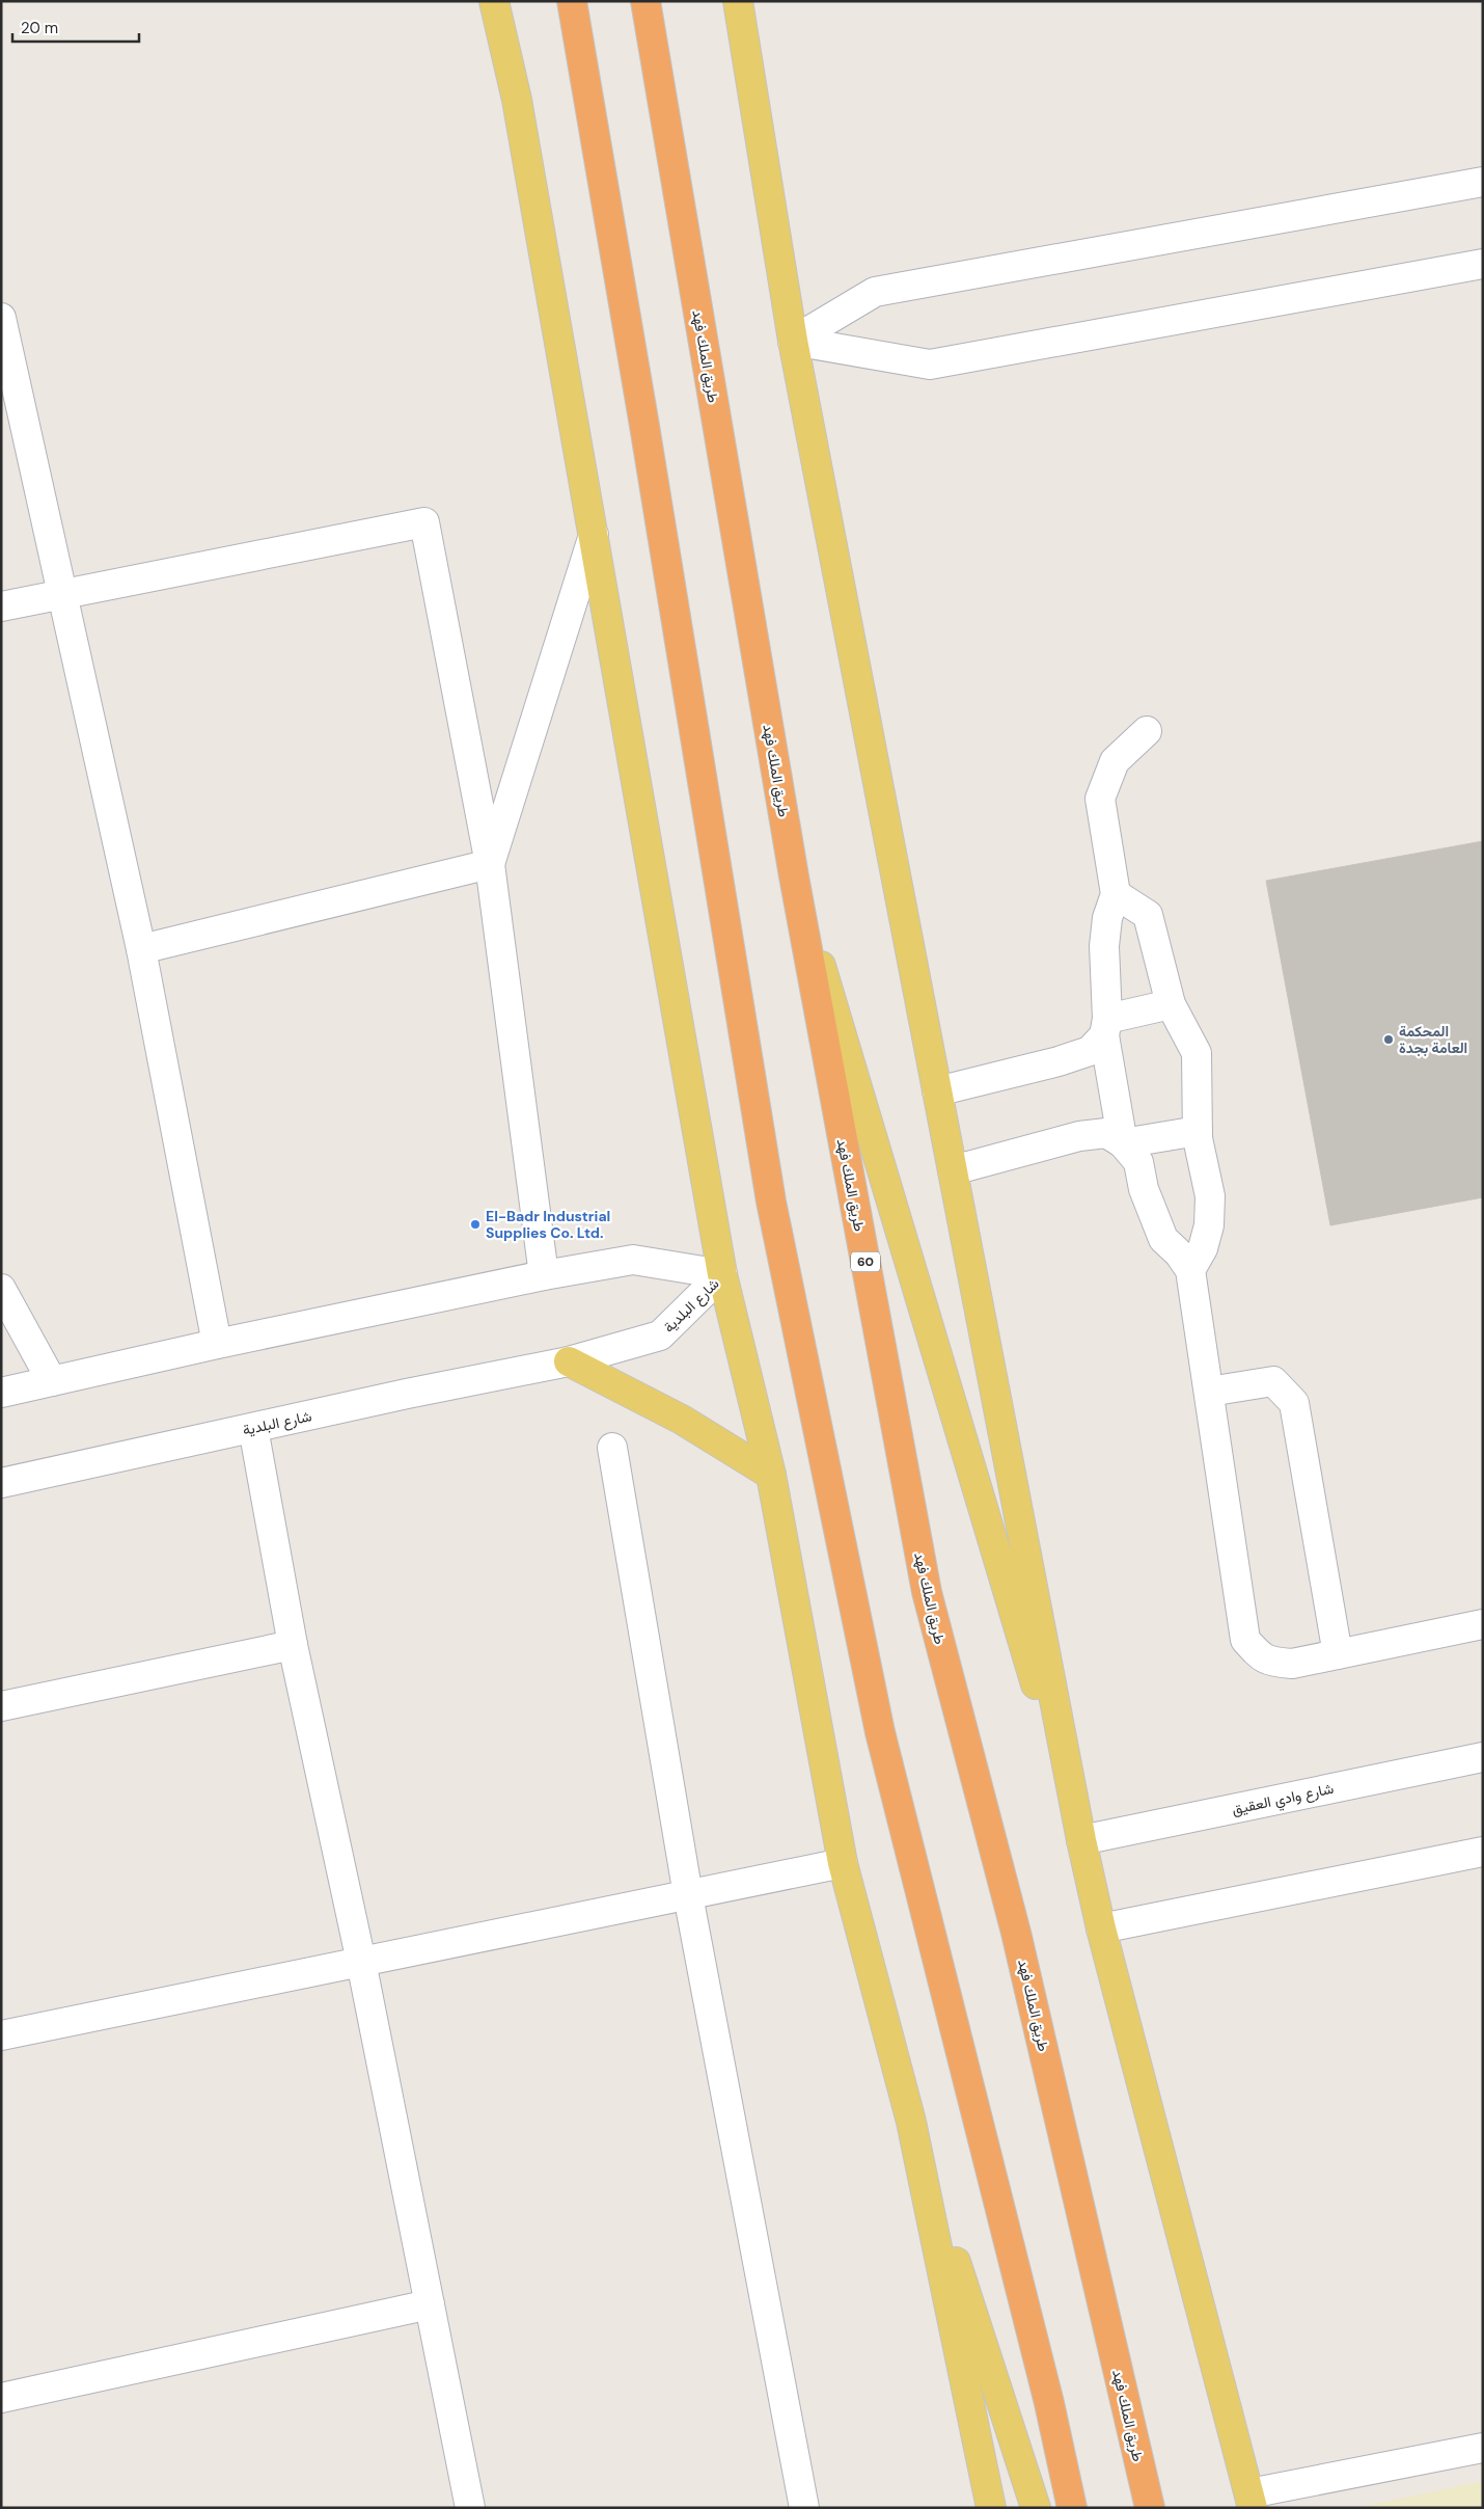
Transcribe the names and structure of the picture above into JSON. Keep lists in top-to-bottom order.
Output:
{
  "streets": {
    "highway": ["طريق الملك فهد", "60"],
    "street": ["شارع البلدية", "شارع وادي العقيق"]
  },
  "places": ["المحكمة العامة بجدة", "El-Badr Industrial Supplies Co. Ltd."],
  "scale_bar": "20 m"
}
